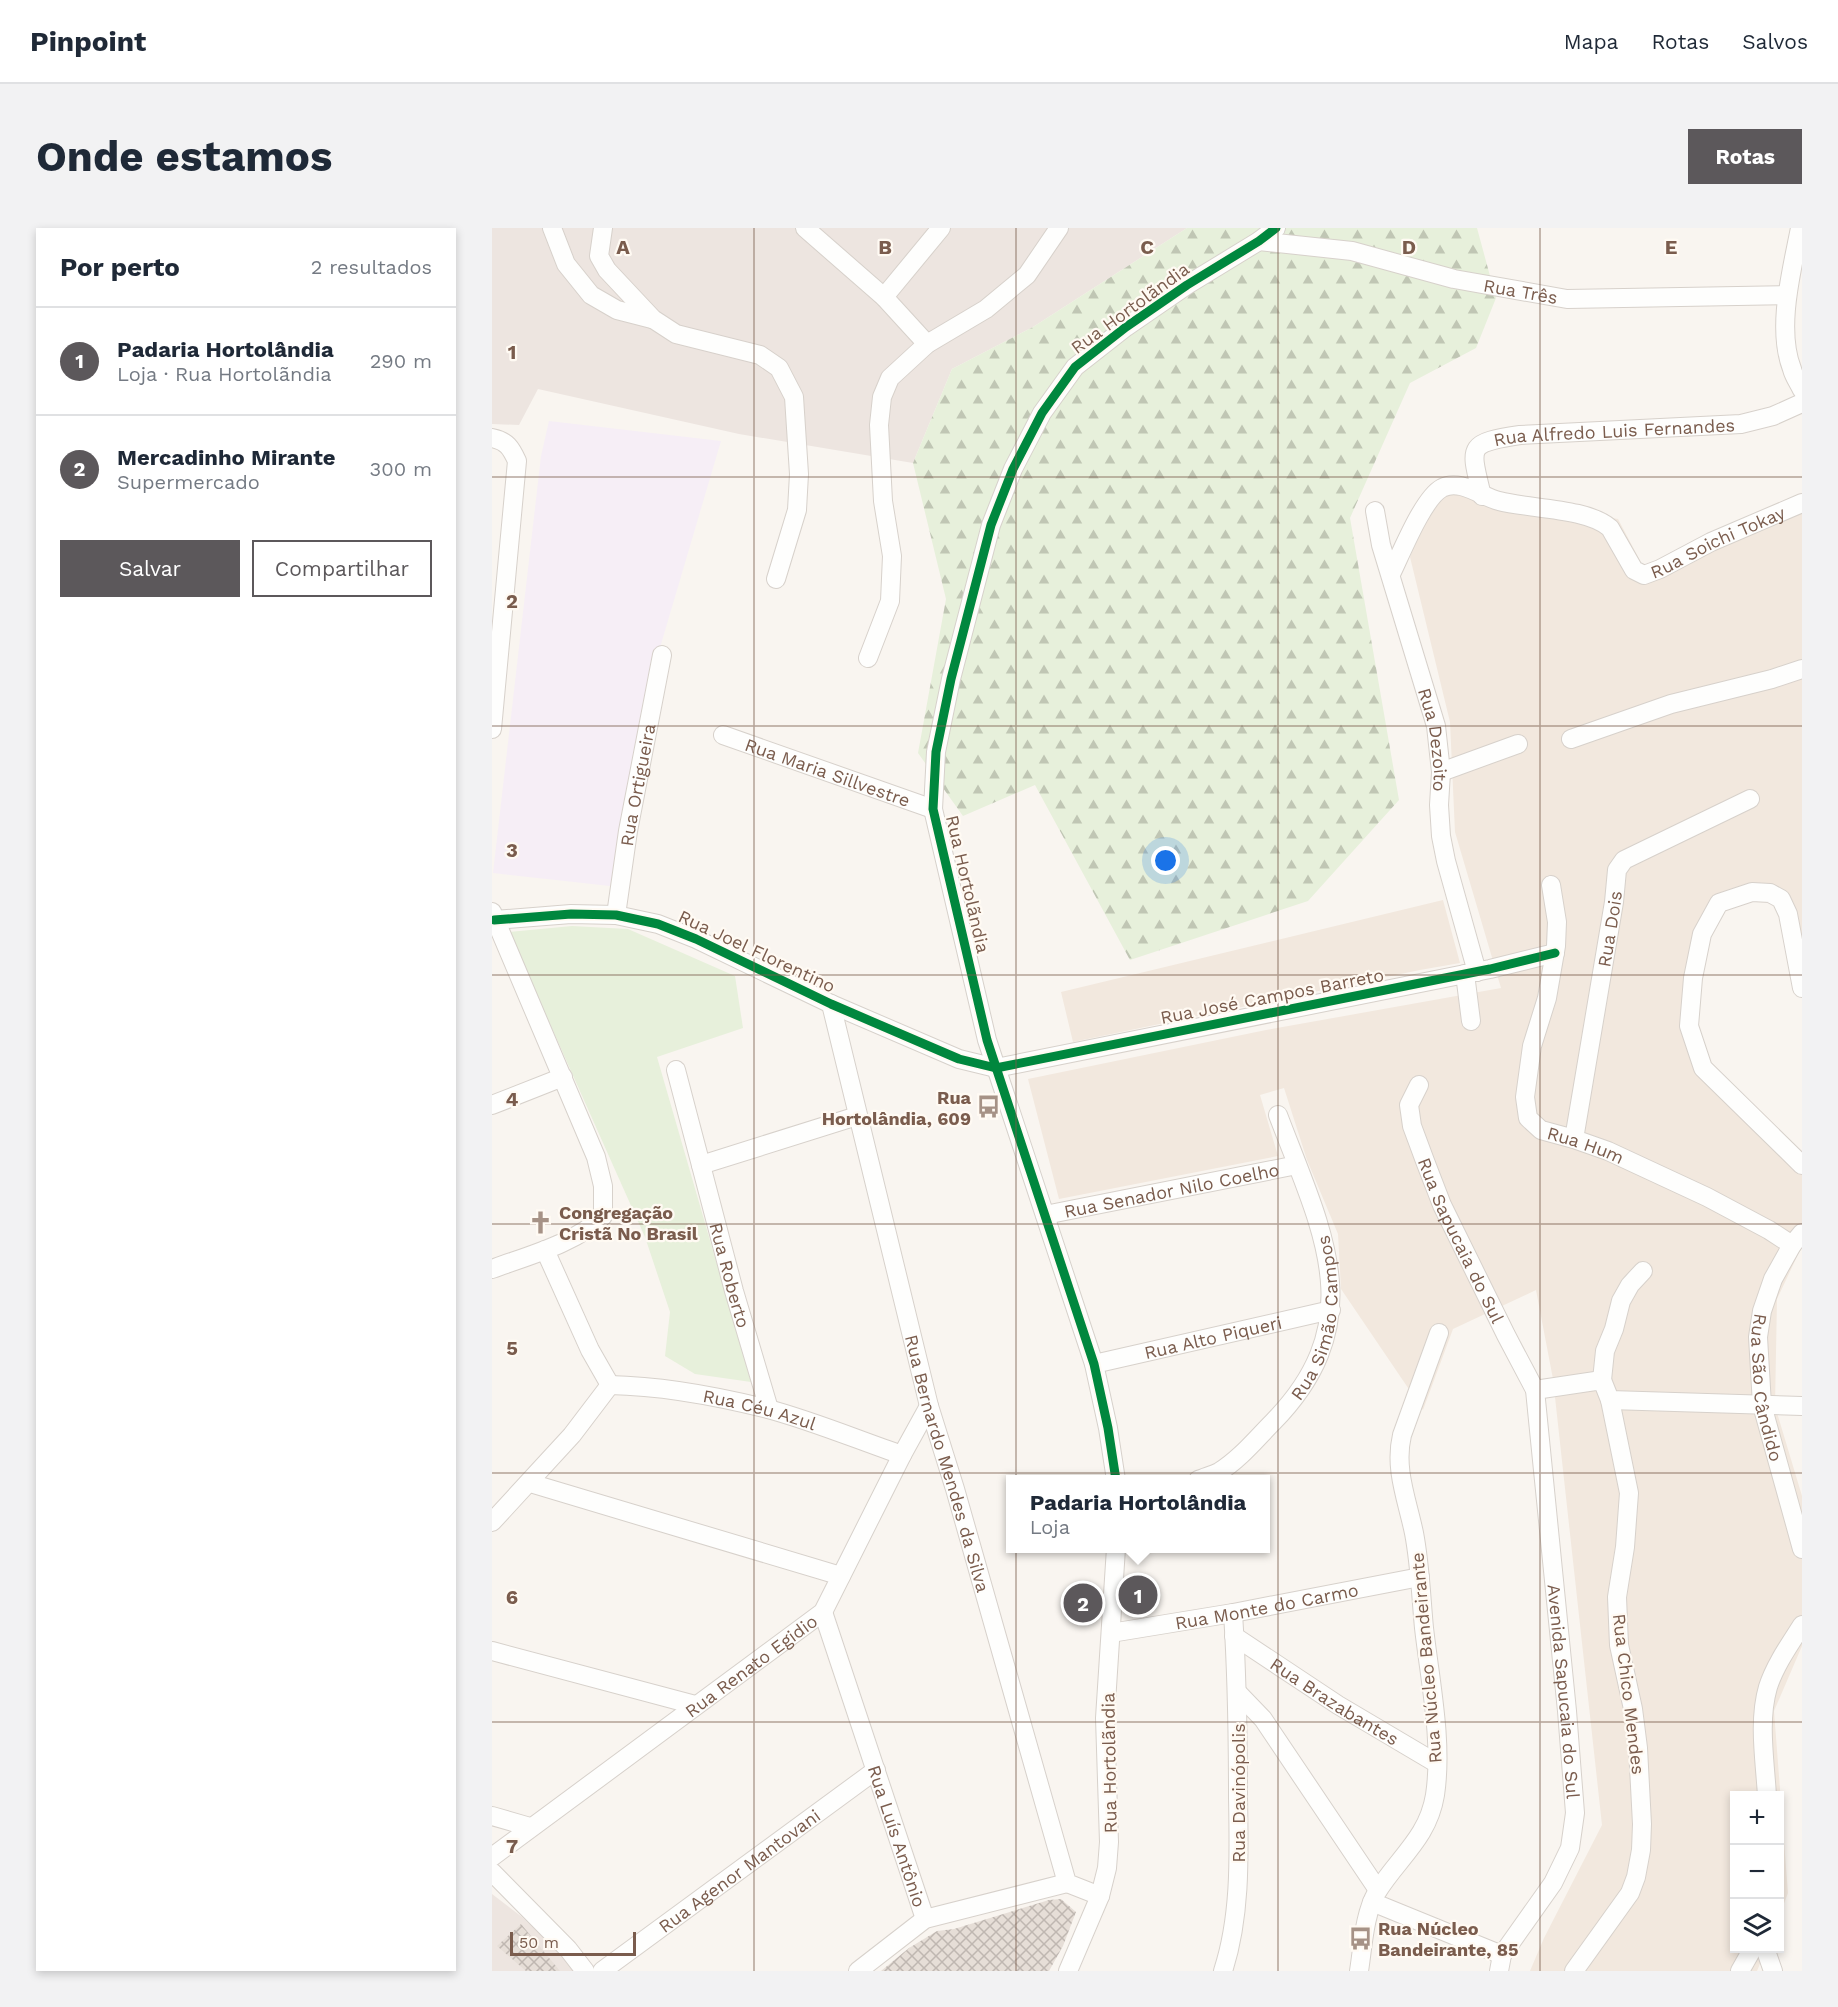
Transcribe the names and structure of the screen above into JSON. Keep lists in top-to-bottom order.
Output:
{
  "streets": {
    "street": [
      "Rua Três",
      "Rua Hortolãndia",
      "Rua Alfredo Luis Fernandes",
      "Rua Soichi Tokay",
      "Rua Dezoito",
      "Rua Maria Sillvestre",
      "Rua Ortigueira",
      "Rua Dois",
      "Rua Joel Florentino",
      "Rua José Campos Barreto",
      "Rua Hum",
      "Rua Senador Nilo Coelho",
      "Rua Sapucaia do Sul",
      "Rua Roberto",
      "Rua Simão Campos",
      "Rua Alto Piqueri",
      "Rua São Cândido",
      "Rua Céu Azul",
      "Rua Bernardo Mendes da Silva",
      "Rua Monte do Carmo",
      "Rua Núcleo Bandeirante",
      "Rua Renato Egidio",
      "Avenida Sapucaia do Sul",
      "Rua Chico Mendes",
      "Rua Brazabantes",
      "Rua Davinópolis",
      "Rua Luís Antônio",
      "Rua Agenor Mantovani"
    ]
  },
  "crossings": [
    ["Rua Três", "Rua Hortolãndia"],
    ["Rua Hortolãndia", "Rua Maria Sillvestre"],
    ["Rua Hortolãndia", "Rua Joel Florentino"],
    ["Rua Hortolãndia", "Rua José Campos Barreto"],
    ["Rua Hortolãndia", "Rua Senador Nilo Coelho"],
    ["Rua Hortolãndia", "Rua Alto Piqueri"],
    ["Rua Hortolãndia", "Rua Monte do Carmo"],
    ["Rua Alfredo Luis Fernandes", "Rua Soichi Tokay"],
    ["Rua Soichi Tokay", "Rua Dezoito"],
    ["Rua Dezoito", "Rua José Campos Barreto"],
    ["Rua Ortigueira", "Rua Joel Florentino"],
    ["Rua Dois", "Rua Hum"],
    ["Rua Joel Florentino", "Rua José Campos Barreto"],
    ["Rua Joel Florentino", "Rua Bernardo Mendes da Silva"],
    ["Rua José Campos Barreto", "Rua Hum"],
    ["Rua Hum", "Rua São Cândido"],
    ["Rua Senador Nilo Coelho", "Rua Simão Campos"],
    ["Rua Sapucaia do Sul", "Avenida Sapucaia do Sul"],
    ["Rua Roberto", "Rua Céu Azul"],
    ["Rua Simão Campos", "Rua Alto Piqueri"],
    ["Rua Céu Azul", "Rua Renato Egidio"],
    ["Rua Bernardo Mendes da Silva", "Rua Renato Egidio"],
    ["Rua Bernardo Mendes da Silva", "Rua Luís Antônio"],
    ["Rua Monte do Carmo", "Rua Núcleo Bandeirante"],
    ["Rua Monte do Carmo", "Rua Davinópolis"],
    ["Rua Núcleo Bandeirante", "Rua Brazabantes"],
    ["Rua Renato Egidio", "Rua Luís Antônio"],
    ["Rua Brazabantes", "Rua Davinópolis"],
    ["Rua Luís Antônio", "Rua Agenor Mantovani"]
  ],
  "places": {
    "bus stop": ["Rua Hortolândia, 609", "Rua Núcleo Bandeirante, 85"],
    "church": ["Congregação Cristã No Brasil"]
  },
  "scale_bar": "50 m",
  "page": {
    "header": "Pinpoint",
    "nav": ["Mapa", "Rotas", "Salvos"],
    "buttons": [
      "Rotas",
      ["Salvar", "Compartilhar"]
    ],
    "title": "Onde estamos",
    "heading": ["Por perto", "2 resultados"],
    "list": [
      {
        "mark": "1",
        "name": "Padaria Hortolândia",
        "note": "Loja · Rua Hortolãndia",
        "value": "290 m"
      },
      {
        "mark": "2",
        "name": "Mercadinho Mirante",
        "note": "Supermercado",
        "value": "300 m"
      }
    ],
    "popup": ["Padaria Hortolândia", "Loja"],
    "pins": ["1", "2"],
    "map_buttons": ["+", "−"],
    "scale": "50 m"
  },
  "grid": {
    "columns": [
      "A",
      "B",
      "C",
      "D",
      "E"
    ],
    "rows": [
      "1",
      "2",
      "3",
      "4",
      "5",
      "6",
      "7"
    ]
  }
}
